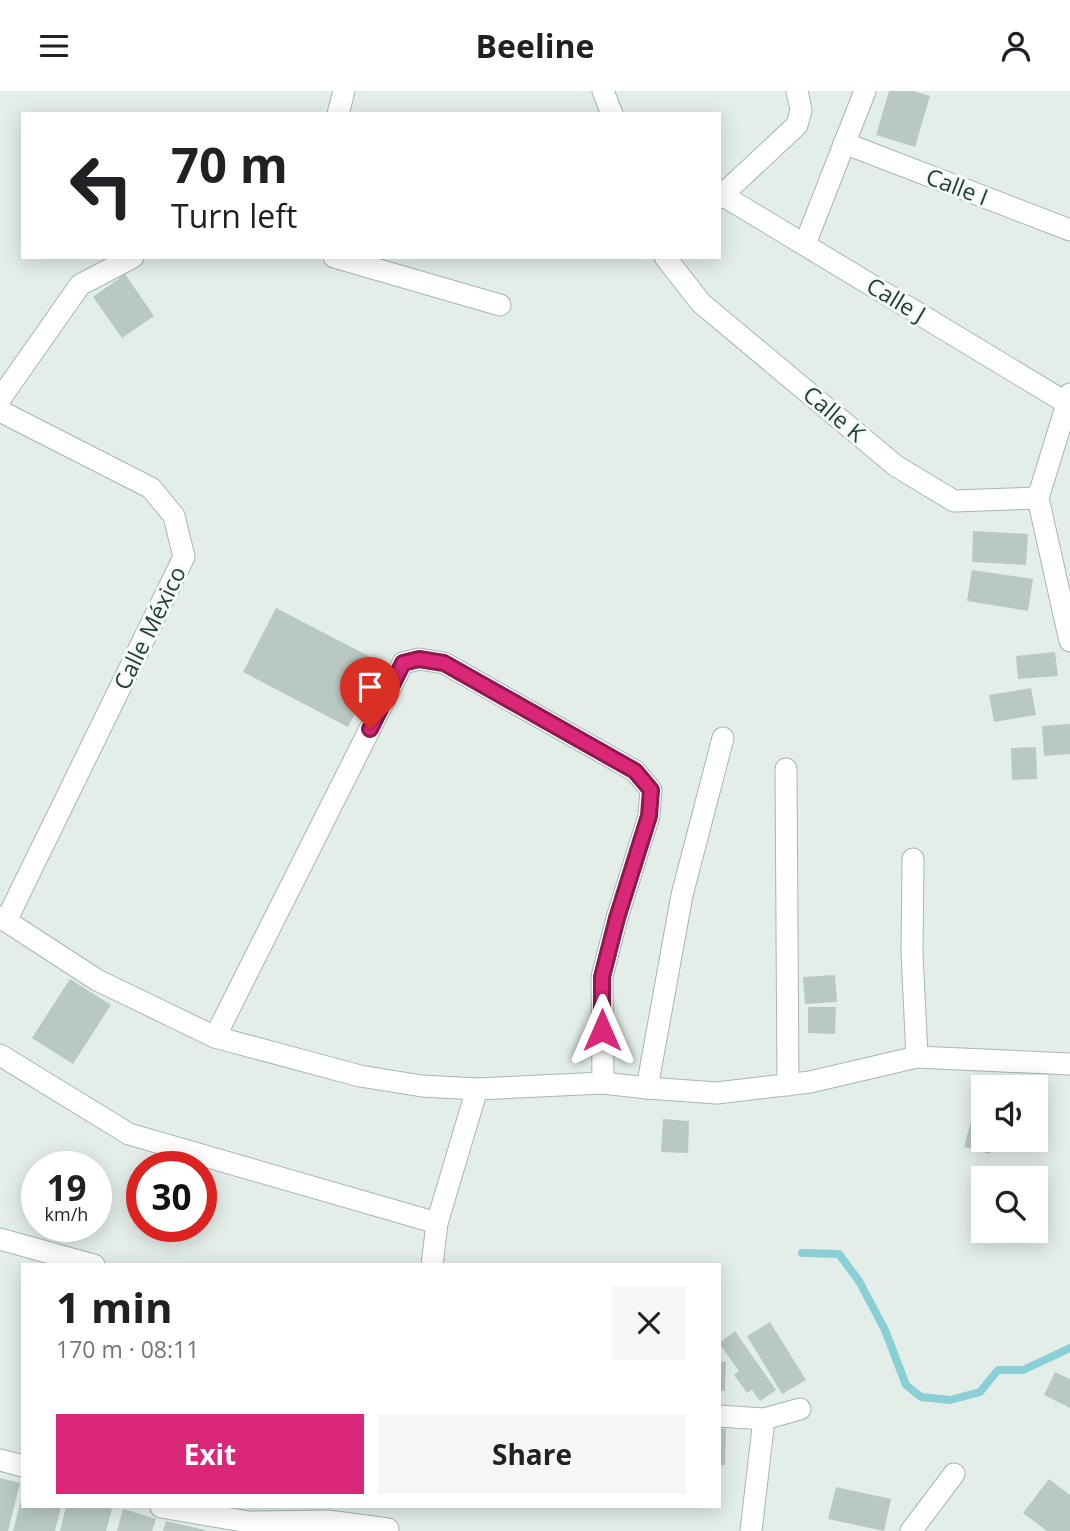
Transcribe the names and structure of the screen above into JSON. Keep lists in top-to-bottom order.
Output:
{
  "streets": {
    "street": [
      "Calle I",
      "Calle J",
      "Calle K",
      "Calle México"
    ]
  },
  "page": {
    "header": "Beeline",
    "turn": ["70 m", "Turn left"],
    "speed": "19 km/h",
    "limit": "30",
    "heading": ["1 min", "170 m · 08:11"],
    "buttons": ["Exit", "Share"]
  }
}
